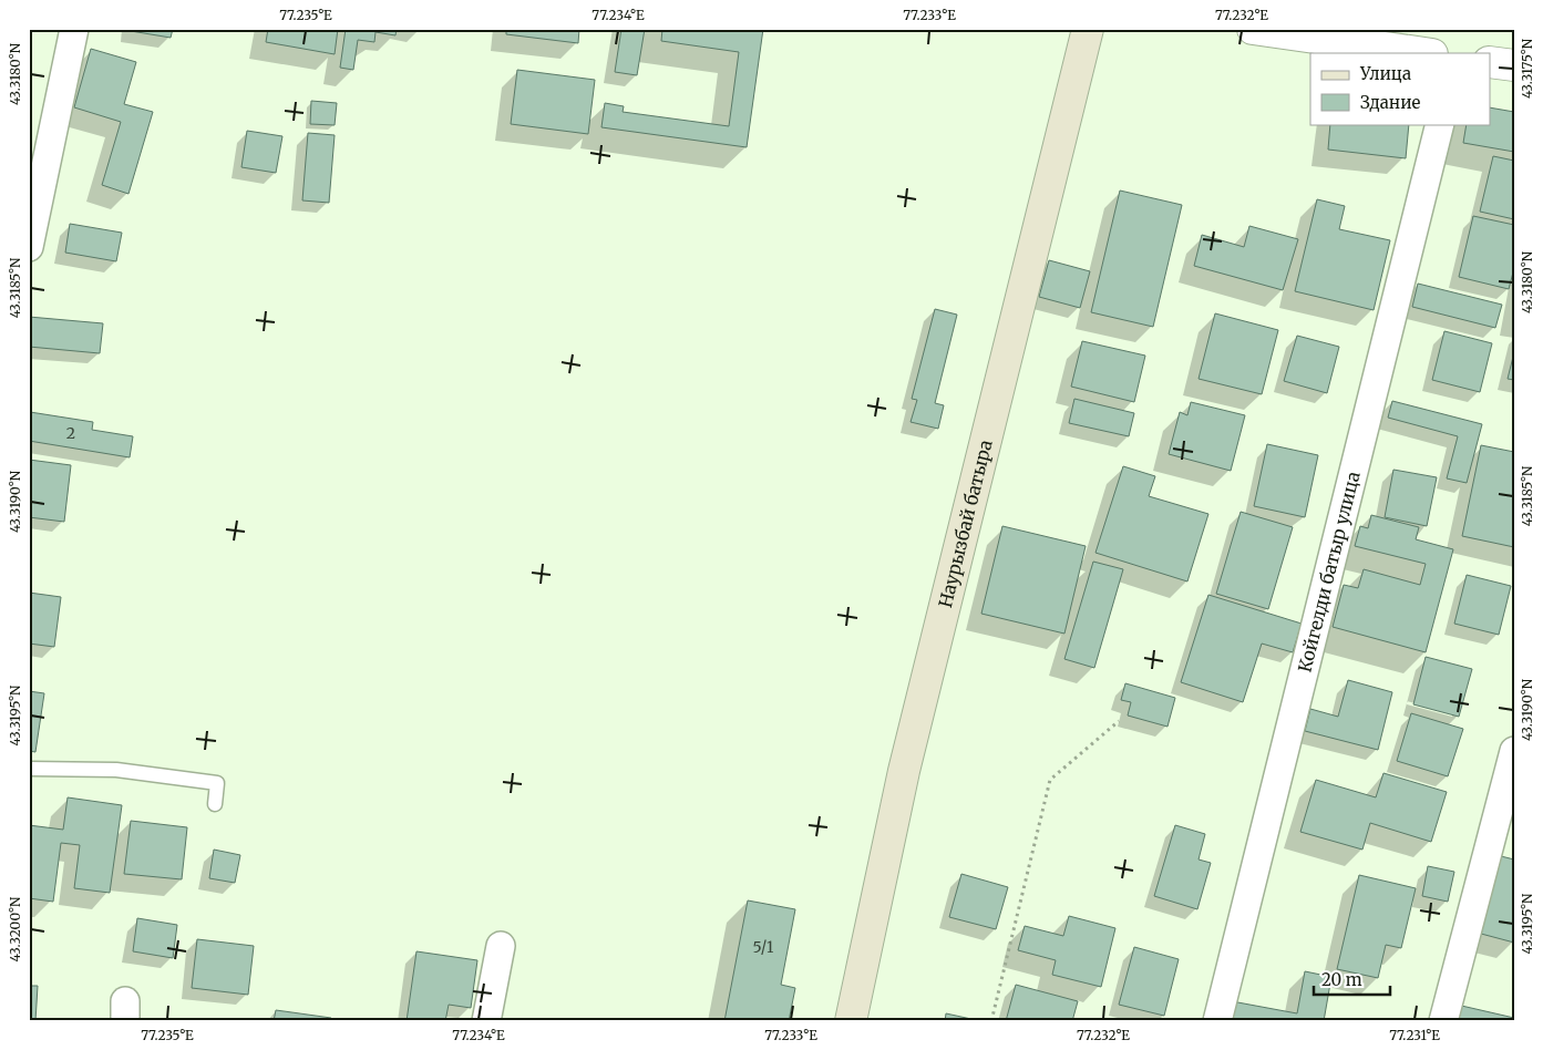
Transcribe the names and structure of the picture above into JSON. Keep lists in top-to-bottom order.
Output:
{
  "streets": {
    "main road": ["Наурызбай батыра"],
    "street": ["Койгелди батыр улица"]
  },
  "house_numbers": ["2", "5/1"],
  "legend": ["Улица", "Здание"],
  "scale_bar": "20 m",
  "coordinates": [
    "77.235°E",
    "77.234°E",
    "77.233°E",
    "77.232°E",
    "43.3175°N",
    "43.3180°N",
    "43.3185°N",
    "43.3190°N",
    "43.3195°N",
    "43.3200°N",
    "77.231°E"
  ]
}
